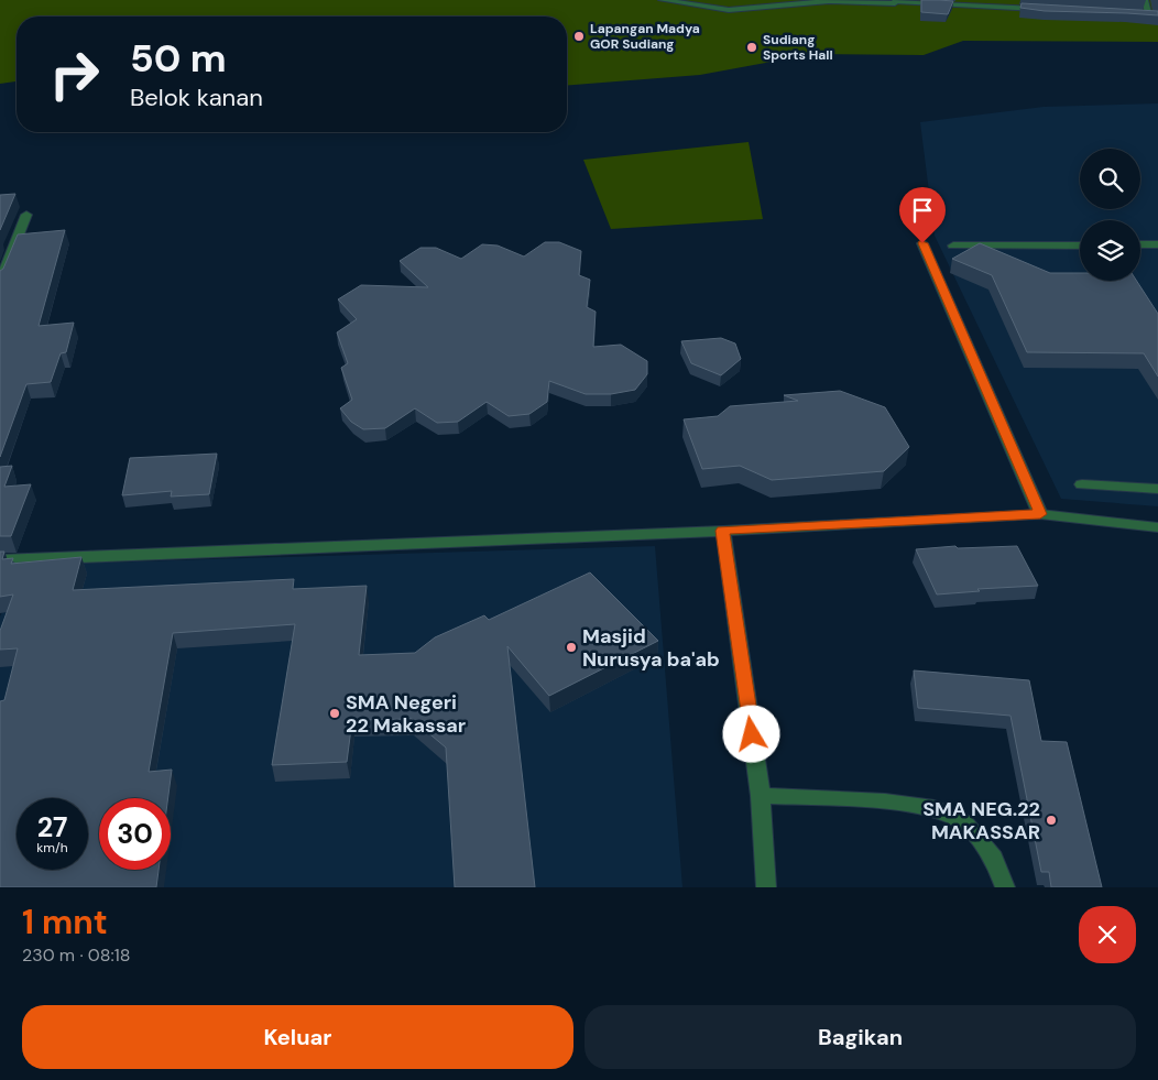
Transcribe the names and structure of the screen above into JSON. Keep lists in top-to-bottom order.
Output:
{
  "places": [
    "Lapangan Madya GOR Sudiang",
    "Sudiang Sports Hall",
    "Masjid Nurusya ba'ab",
    "SMA Negeri 22 Makassar",
    "SMA NEG.22 MAKASSAR"
  ],
  "page": {
    "turn": ["50 m", "Belok kanan"],
    "speed": "27 km/h",
    "limit": "30",
    "heading": ["1 mnt", "230 m · 08:18"],
    "buttons": ["Keluar", "Bagikan"]
  }
}
